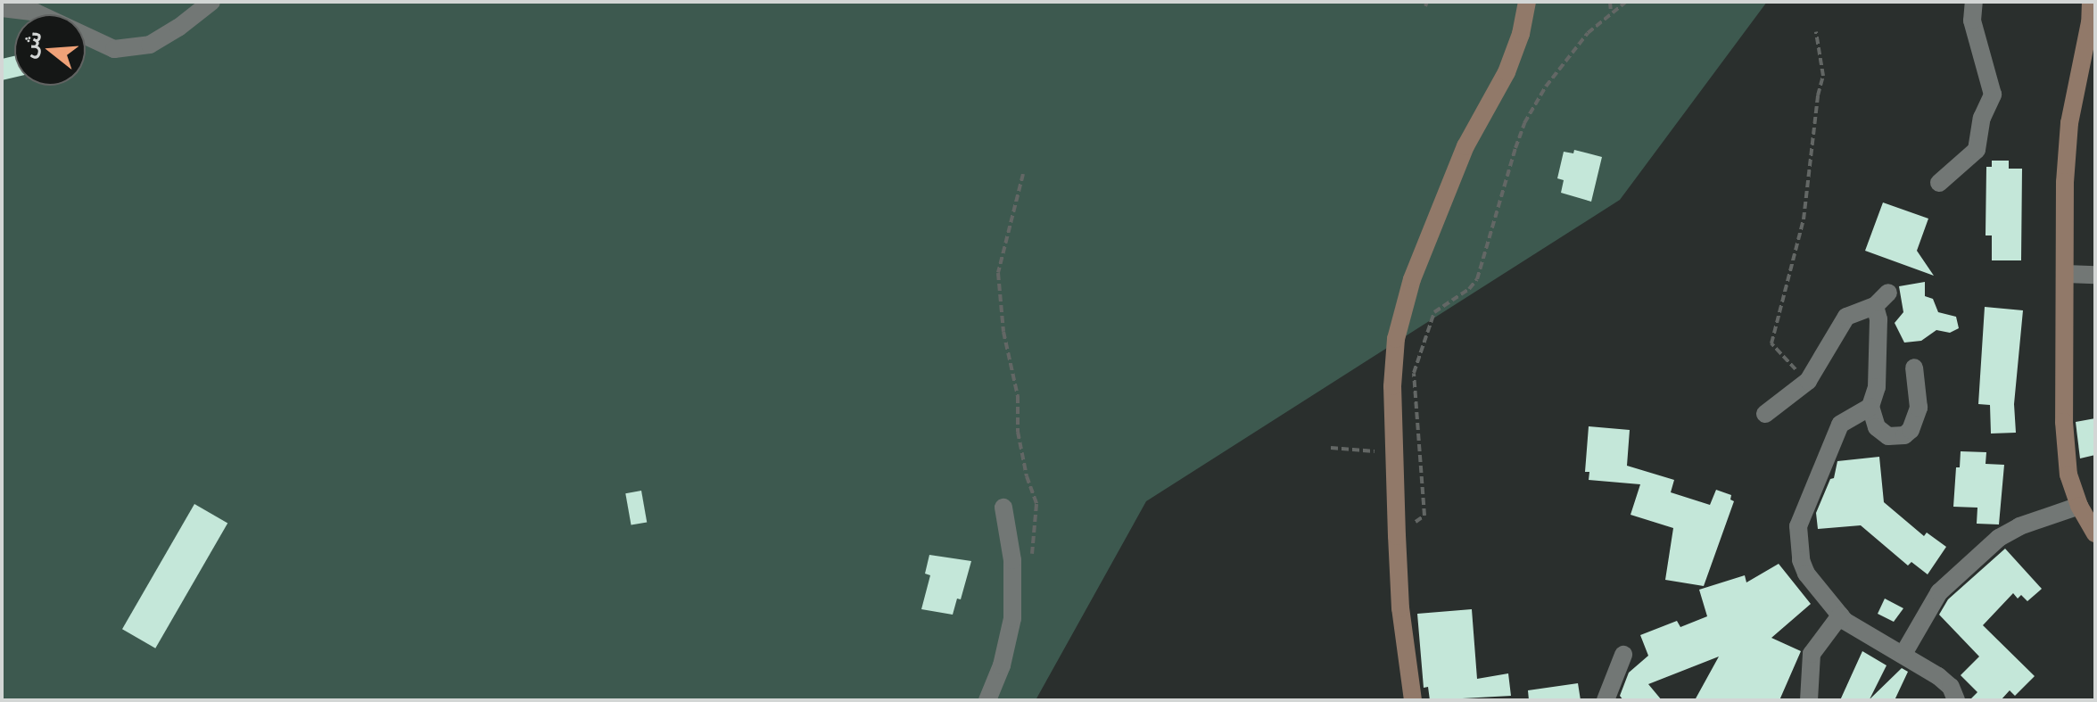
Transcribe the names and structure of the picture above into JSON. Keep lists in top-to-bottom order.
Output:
{
  "north": "left"
}
